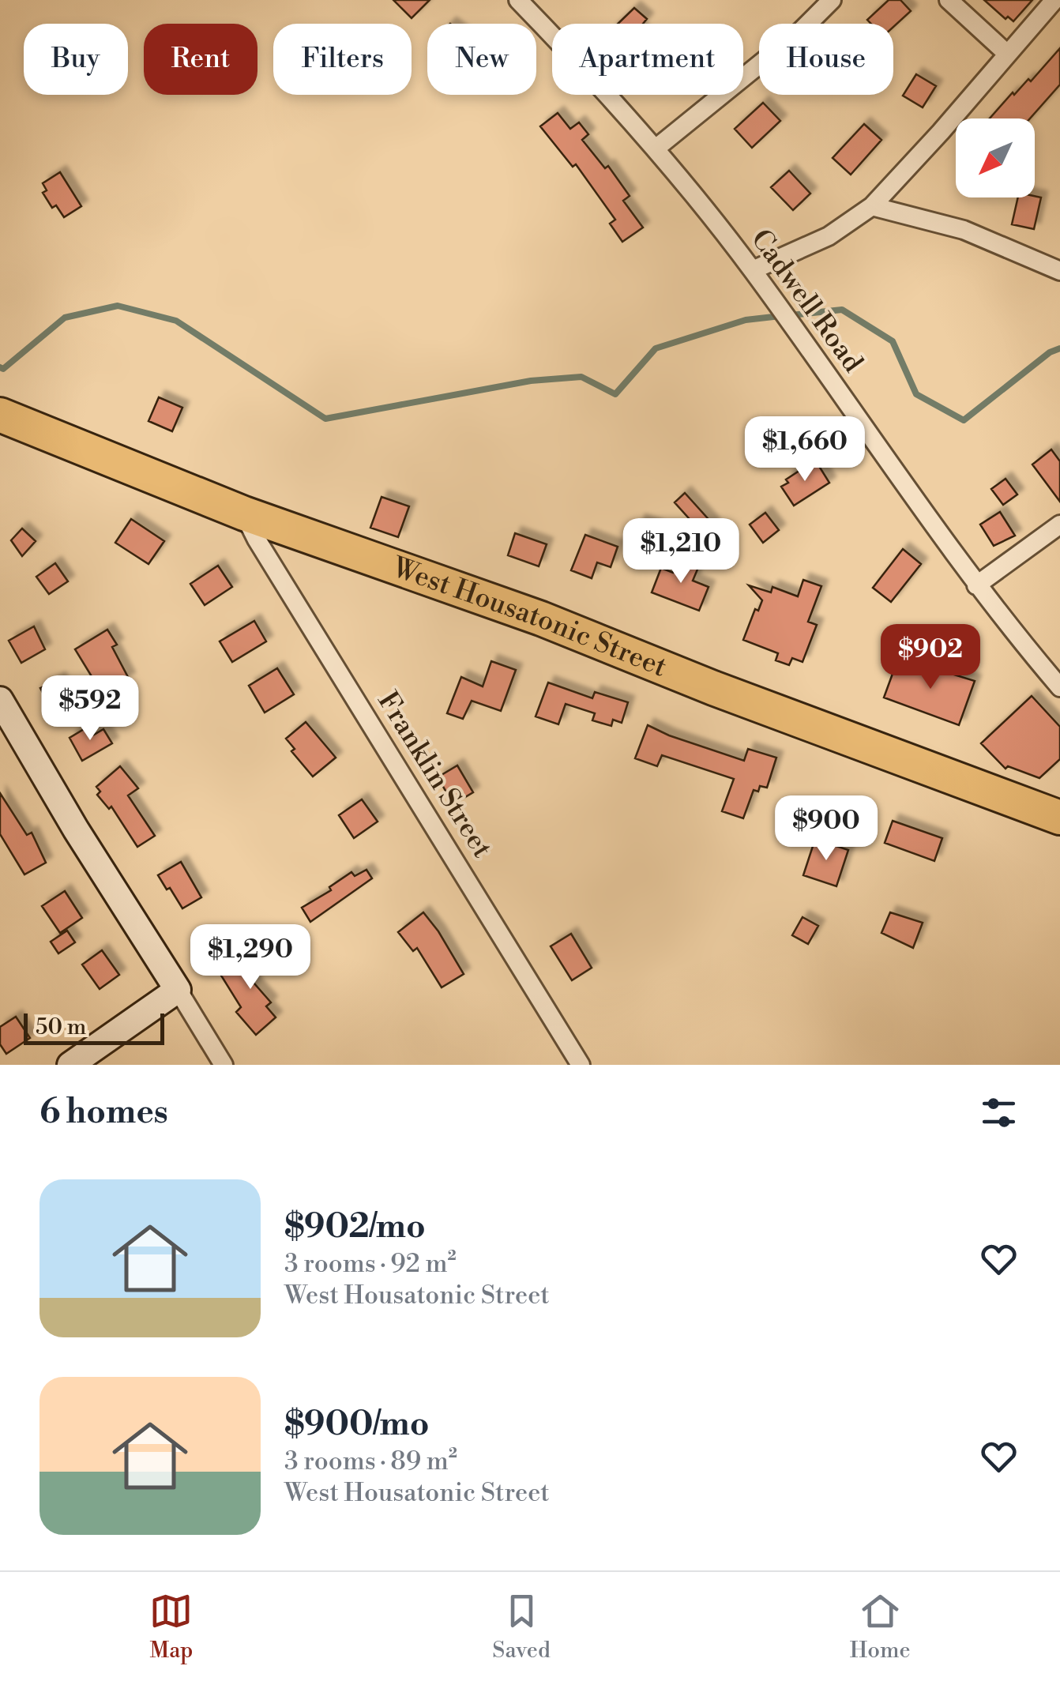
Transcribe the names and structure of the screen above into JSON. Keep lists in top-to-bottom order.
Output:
{
  "streets": {
    "highway": ["West Housatonic Street"],
    "street": ["Cadwell Road", "Franklin Street"]
  },
  "crossings": [
    ["West Housatonic Street", "Franklin Street"]
  ],
  "scale_bar": "50 m",
  "north": "bottom left",
  "page": {
    "chip": [
      "Buy",
      "Rent",
      "Filters",
      "New",
      "Apartment",
      "House"
    ],
    "price": [
      "$1,660",
      "$1,210",
      "$902",
      "$592",
      "$900",
      "$1,290"
    ],
    "scale": "50 m",
    "heading": "6 homes",
    "list": [
      {
        "name": "$902/mo",
        "note": "3 rooms · 92 m² · West Housatonic Street"
      },
      {
        "name": "$900/mo",
        "note": "3 rooms · 89 m² · West Housatonic Street"
      }
    ],
    "tabs": ["Map", "Saved", "Home"]
  }
}
